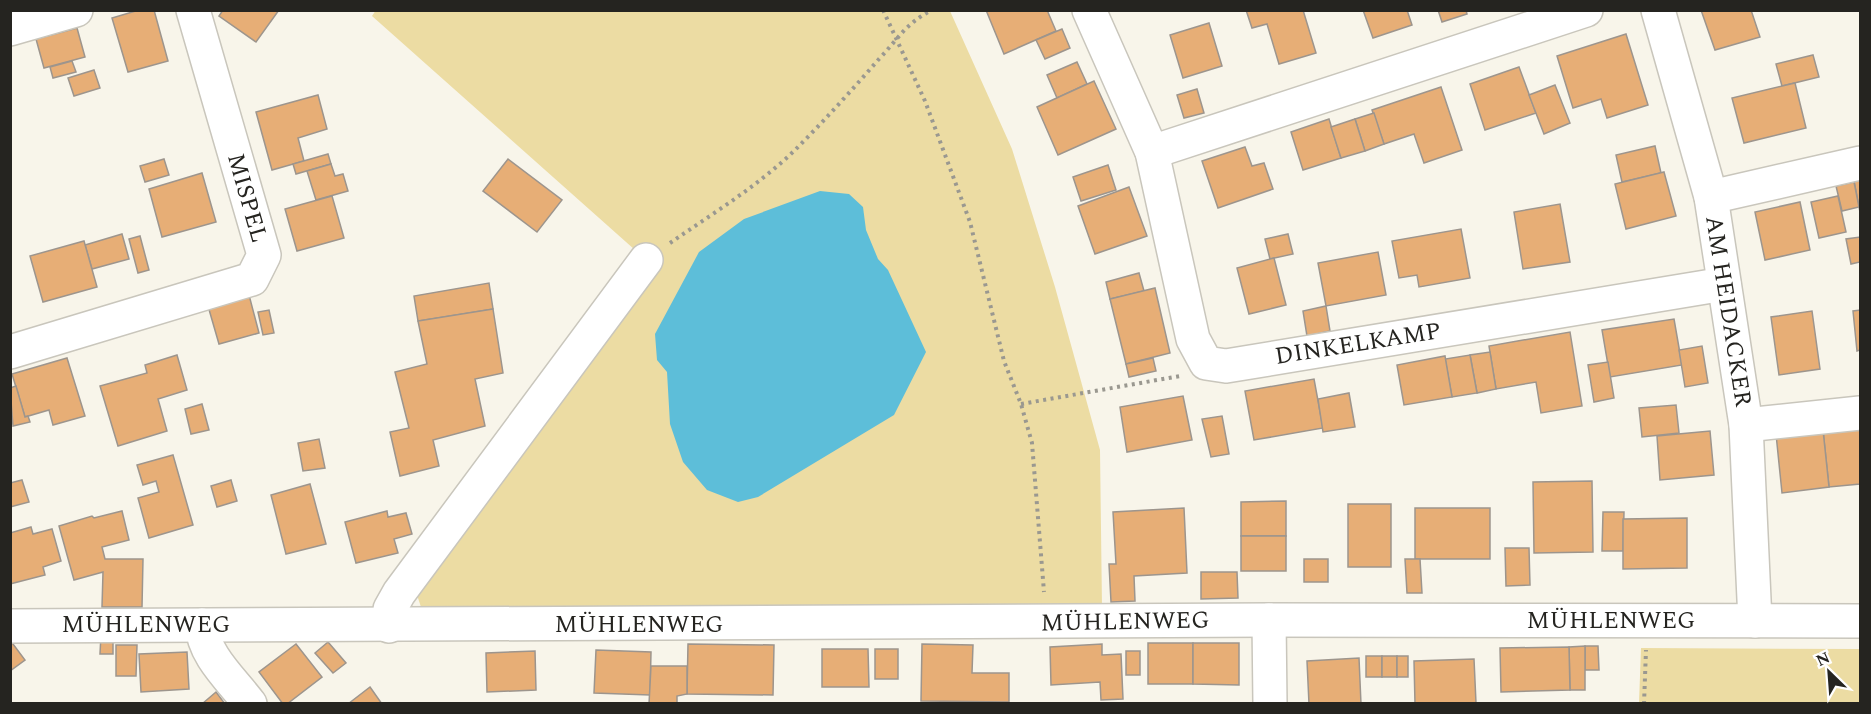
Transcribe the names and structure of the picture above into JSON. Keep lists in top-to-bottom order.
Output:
{
  "streets": {
    "street": [
      "MISPEL",
      "AM HEIDACKER",
      "DINKELKAMP",
      "MÜHLENWEG"
    ]
  },
  "crossings": [
    ["AM HEIDACKER", "DINKELKAMP"],
    ["AM HEIDACKER", "MÜHLENWEG"]
  ],
  "north": "top left"
}
